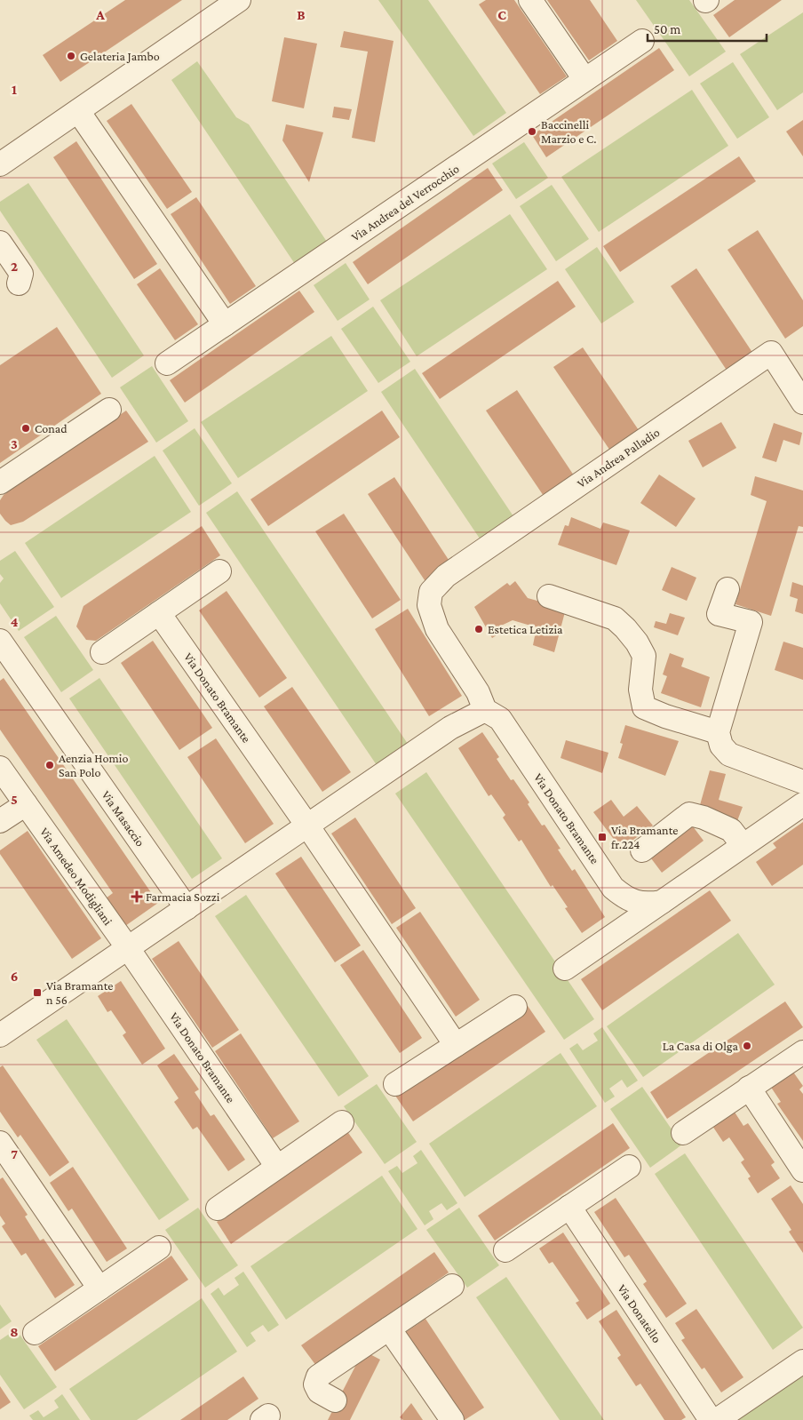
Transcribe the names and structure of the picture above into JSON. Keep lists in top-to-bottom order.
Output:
{
  "streets": {
    "street": [
      "Via Andrea del Verrocchio",
      "Via Andrea Palladio",
      "Via Donato Bramante",
      "Via Masaccio",
      "Via Amedeo Modigliani",
      "Via Donatello"
    ]
  },
  "crossings": [
    ["Via Andrea Palladio", "Via Donato Bramante"],
    ["Via Donato Bramante", "Via Amedeo Modigliani"]
  ],
  "places": {
    "other": [
      "Gelateria Jambo",
      "Baccinelli Marzio e C.",
      "Conad",
      "Estetica Letizia",
      "Aenzia Homio San Polo",
      "La Casa di Olga"
    ],
    "transit": ["Via Bramante fr.224", "Via Bramante n 56"],
    "health": ["Farmacia Sozzi"]
  },
  "scale_bar": "50 m",
  "grid": {
    "columns": ["A", "B", "C"],
    "rows": [
      "1",
      "2",
      "3",
      "4",
      "5",
      "6",
      "7",
      "8"
    ]
  }
}
